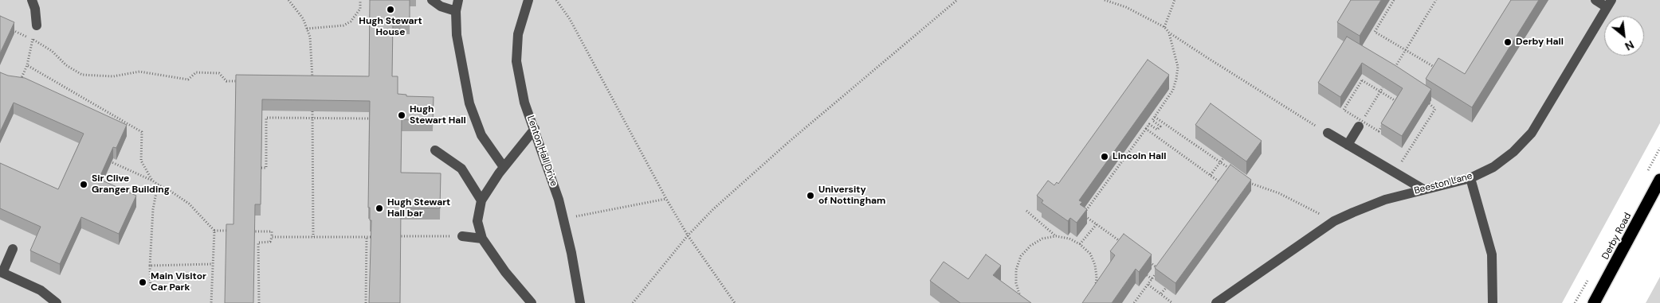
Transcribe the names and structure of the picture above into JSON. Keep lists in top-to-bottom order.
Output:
{
  "streets": {
    "highway": ["Derby Road"],
    "street": ["Lenton Hall Drive", "Beeston Lane"]
  },
  "places": [
    "Hugh Stewart House",
    "Derby Hall",
    "Hugh Stewart Hall",
    "Lincoln Hall",
    "Sir Clive Granger Building",
    "University of Nottingham",
    "Hugh Stewart Hall bar",
    "Main Visitor Car Park"
  ],
  "north": "bottom right"
}
